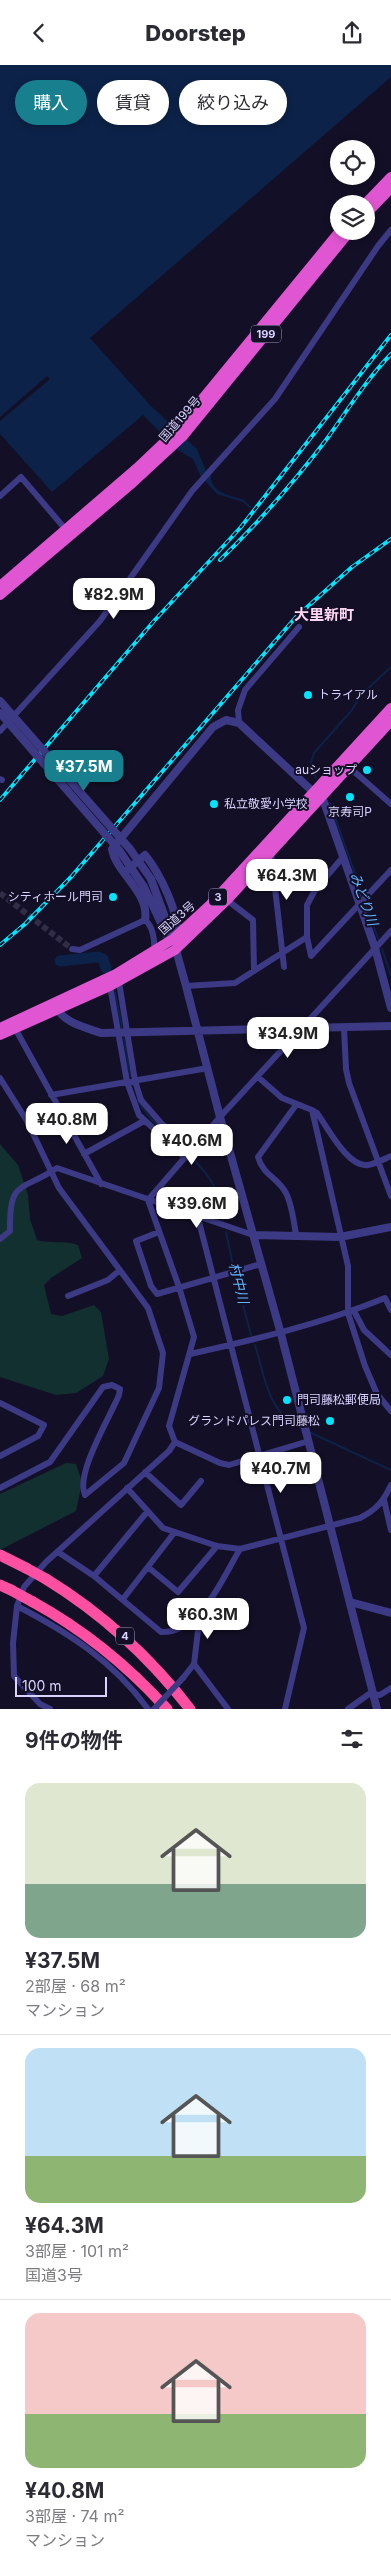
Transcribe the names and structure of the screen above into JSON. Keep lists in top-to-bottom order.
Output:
{
  "streets": {
    "highway": [
      "199",
      "国道199号",
      "3",
      "国道3号",
      "4"
    ]
  },
  "districts": ["大里新町"],
  "water": ["みどり川", "村中川"],
  "places": [
    "トライアル",
    "auショップ",
    "京寿司P",
    "私立敬愛小学校",
    "シティホール門司",
    "門司藤松郵便局",
    "グランドパレス門司藤松"
  ],
  "scale_bar": "100 m",
  "page": {
    "header": "Doorstep",
    "chip": ["購入", "賃貸", "絞り込み"],
    "price": [
      "¥82.9M",
      "¥37.5M",
      "¥64.3M",
      "¥34.9M",
      "¥40.8M",
      "¥40.6M",
      "¥39.6M",
      "¥40.7M",
      "¥60.3M"
    ],
    "scale": "100 m",
    "heading": "9件の物件",
    "list": [
      {
        "name": "¥37.5M",
        "note": "2部屋 · 68 m² · マンション"
      },
      {
        "name": "¥64.3M",
        "note": "3部屋 · 101 m² · 国道3号"
      },
      {
        "name": "¥40.8M",
        "note": "3部屋 · 74 m² · マンション"
      }
    ]
  }
}
